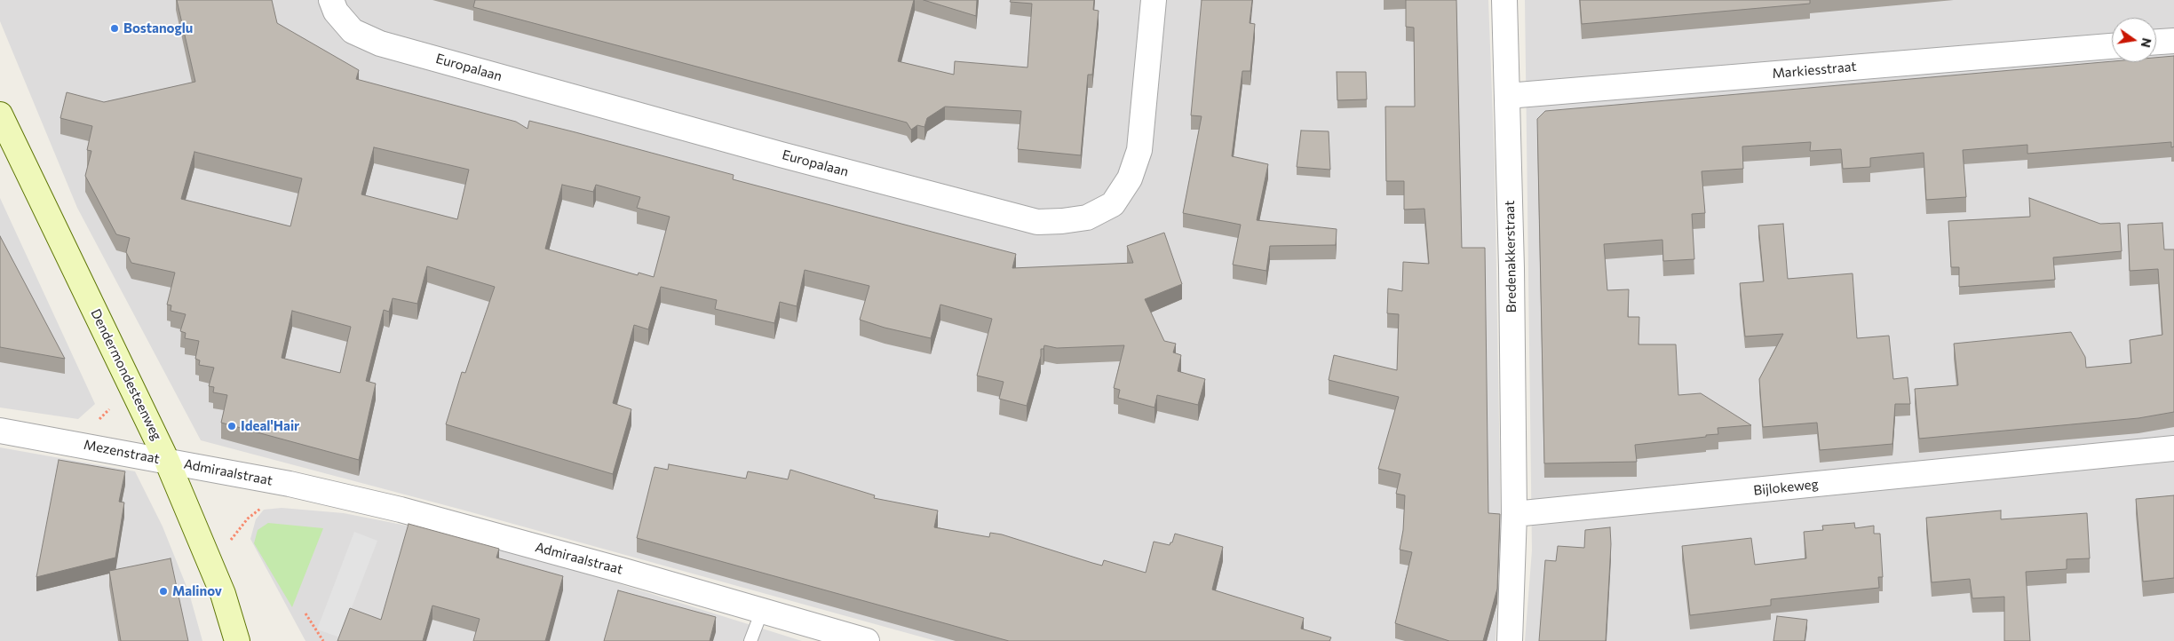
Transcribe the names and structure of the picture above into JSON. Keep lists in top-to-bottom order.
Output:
{
  "streets": {
    "main road": ["Dendermondesteenweg"],
    "street": [
      "Europalaan",
      "Markiesstraat",
      "Bredenakkerstraat",
      "Mezenstraat",
      "Admiraalstraat",
      "Bijlokeweg"
    ]
  },
  "crossings": [
    ["Markiesstraat", "Bredenakkerstraat"],
    ["Bredenakkerstraat", "Bijlokeweg"],
    ["Dendermondesteenweg", "Mezenstraat"],
    ["Dendermondesteenweg", "Admiraalstraat"],
    ["Mezenstraat", "Admiraalstraat"]
  ],
  "places": ["Bostanoglu", "Ideal'Hair", "Malinov"],
  "north": "right"
}
